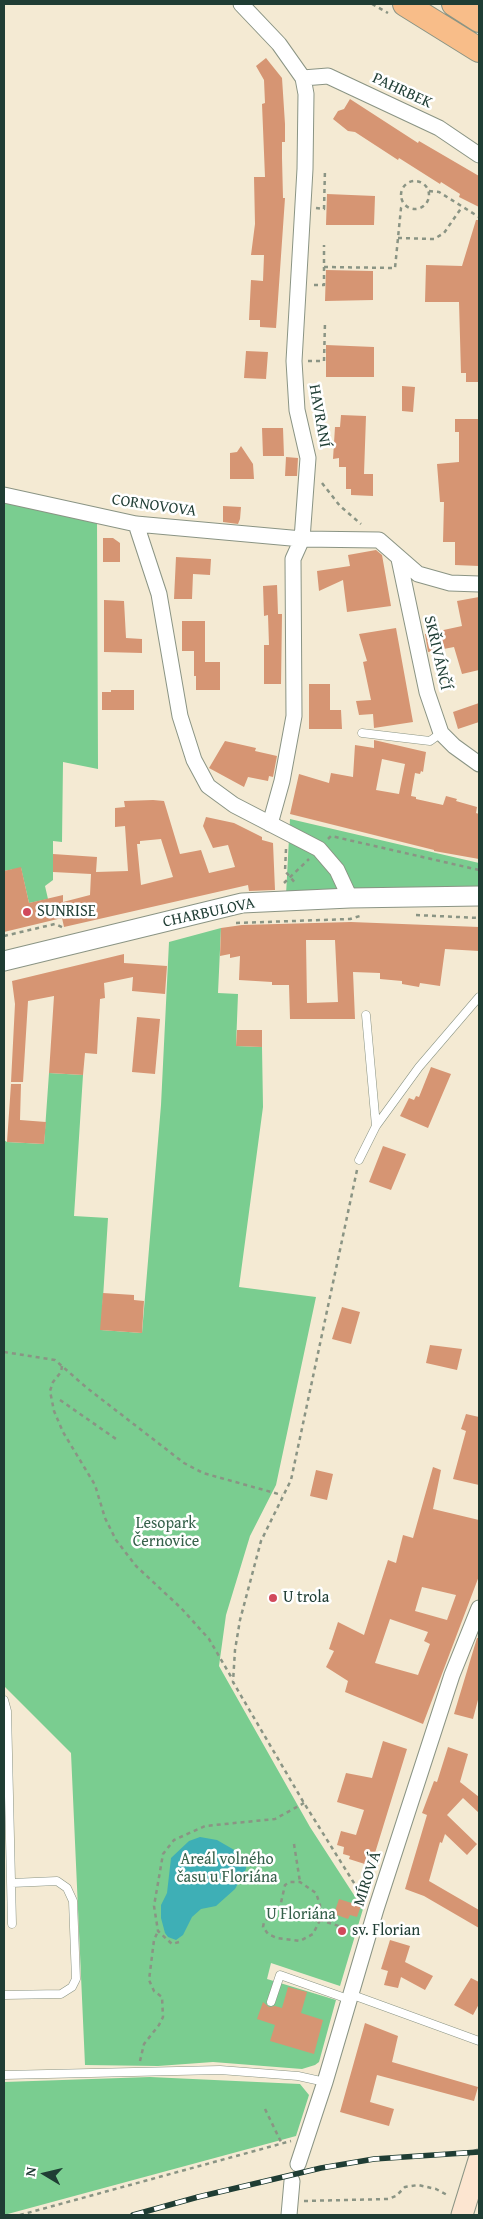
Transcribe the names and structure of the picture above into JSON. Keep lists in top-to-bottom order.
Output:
{
  "streets": {
    "street": [
      "PAHRBEK",
      "HAVRANÍ",
      "CORNOVOVA",
      "SKŘIVÁNČÍ",
      "CHARBULOVA",
      "MÍROVÁ"
    ]
  },
  "crossings": [
    ["PAHRBEK", "HAVRANÍ"],
    ["HAVRANÍ", "CORNOVOVA"]
  ],
  "parks": ["Lesopark Černovice", "Areál volného času u Floriána", "U Floriána"],
  "places": ["SUNRISE", "U trola", "sv. Florian"],
  "north": "left"
}
